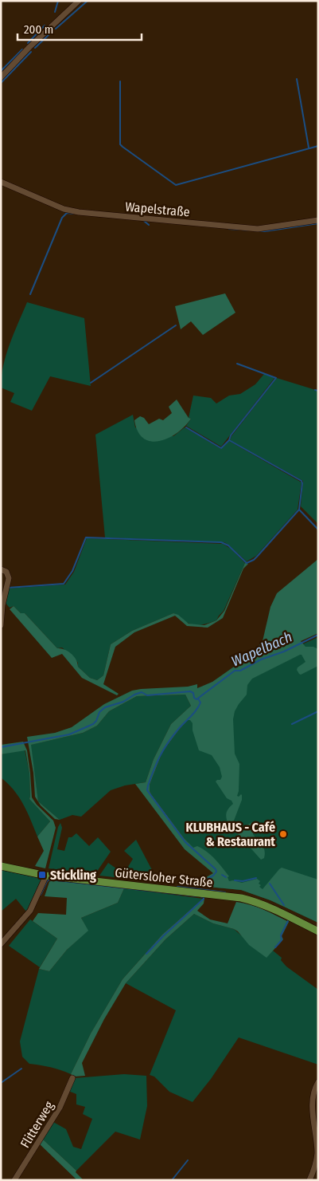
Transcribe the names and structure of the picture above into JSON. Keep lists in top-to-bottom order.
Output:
{
  "streets": {
    "main road": ["Gütersloher Straße"],
    "street": ["Wapelstraße", "Flitterweg"]
  },
  "water": ["Wapelbach"],
  "places": {
    "other": ["KLUBHAUS - Café & Restaurant"],
    "transit": ["Stickling"]
  },
  "scale_bar": "200 m"
}
